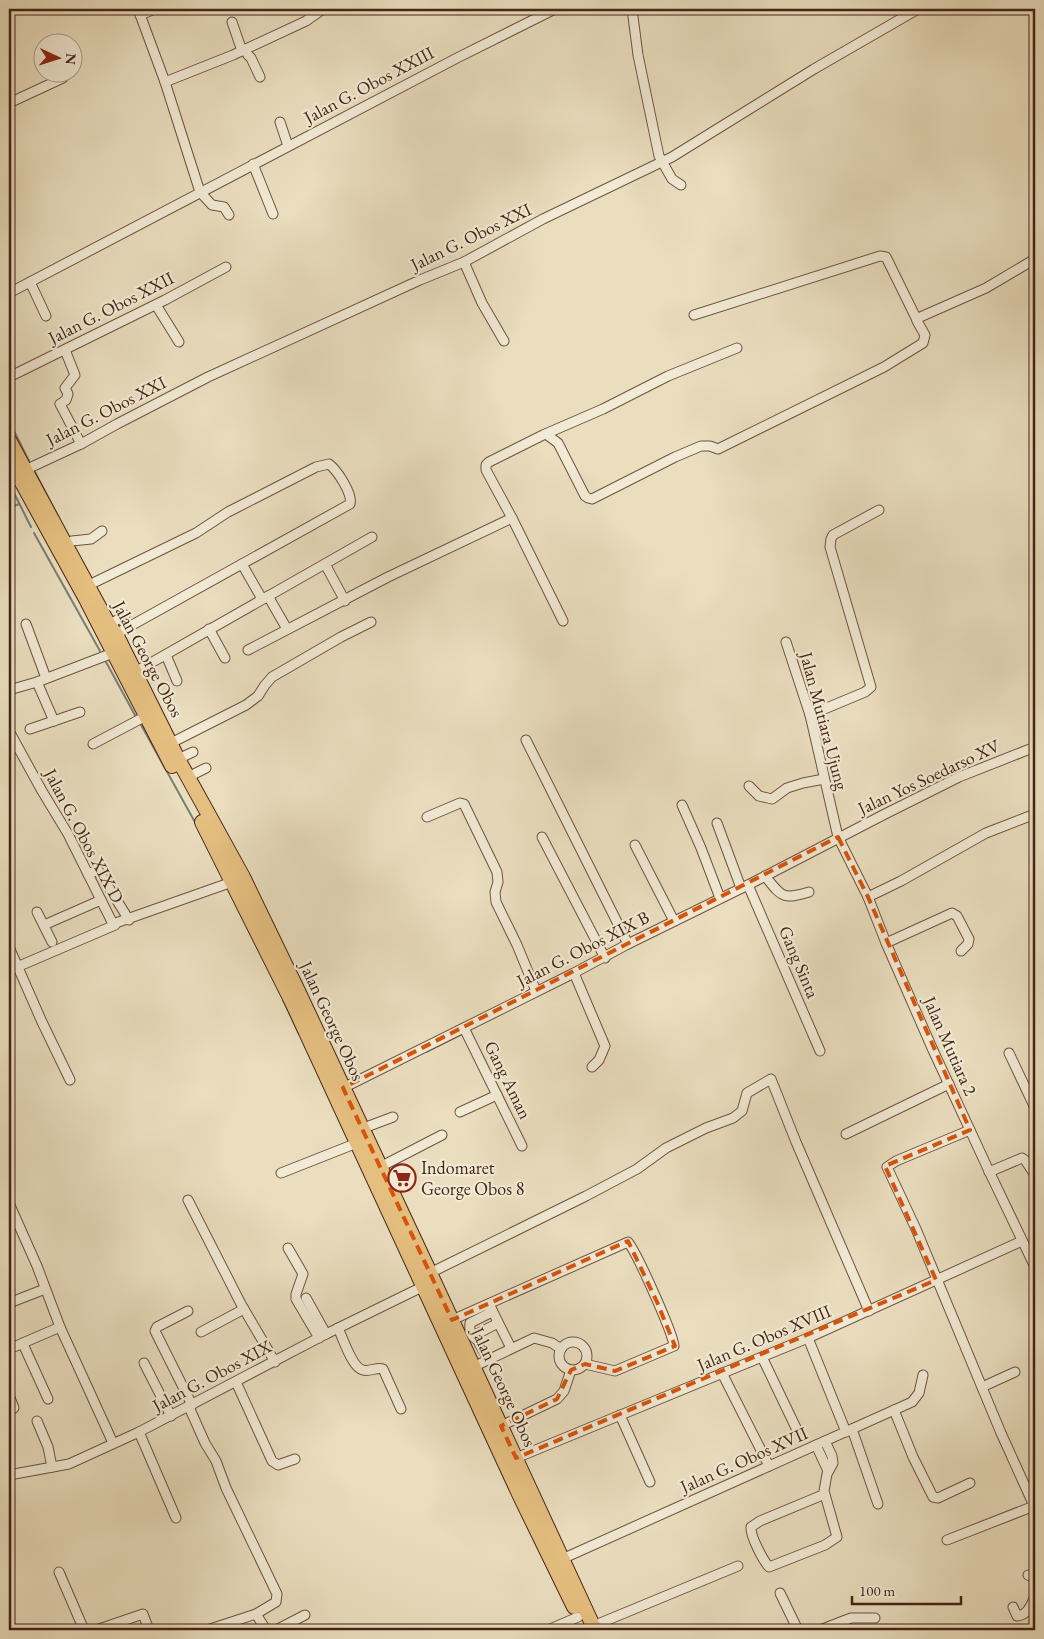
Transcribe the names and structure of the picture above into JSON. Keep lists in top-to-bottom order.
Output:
{
  "streets": {
    "main road": ["Jalan George Obos"],
    "street": [
      "Jalan G. Obos XXIII",
      "Jalan G. Obos XXI",
      "Jalan G. Obos XXII",
      "Jalan Mutiara Ujung",
      "Jalan Yos Soedarso XV",
      "Jalan G. Obos XIX D",
      "Jalan G. Obos XIX B",
      "Gang Sinta",
      "Jalan Mutiara 2",
      "Gang Aman",
      "Jalan G. Obos XVIII",
      "Jalan G. Obos XIX",
      "Jalan G. Obos XVII"
    ]
  },
  "crossings": [
    ["Jalan G. Obos XXI", "Jalan George Obos"],
    ["Jalan George Obos", "Jalan G. Obos XIX D"],
    ["Jalan George Obos", "Jalan G. Obos XIX B"],
    ["Jalan George Obos", "Jalan G. Obos XVIII"],
    ["Jalan George Obos", "Jalan G. Obos XIX"],
    ["Jalan George Obos", "Jalan G. Obos XVII"],
    ["Jalan Mutiara Ujung", "Jalan Yos Soedarso XV"],
    ["Jalan Mutiara Ujung", "Jalan G. Obos XIX B"],
    ["Jalan Mutiara Ujung", "Jalan Mutiara 2"],
    ["Jalan Yos Soedarso XV", "Jalan G. Obos XIX B"],
    ["Jalan Yos Soedarso XV", "Jalan Mutiara 2"],
    ["Jalan G. Obos XIX B", "Gang Sinta"],
    ["Jalan G. Obos XIX B", "Jalan Mutiara 2"],
    ["Jalan G. Obos XIX B", "Gang Aman"],
    ["Jalan Mutiara 2", "Jalan G. Obos XVIII"]
  ],
  "places": {
    "supermarket": ["Indomaret George Obos 8"]
  },
  "scale_bar": "100 m",
  "north": "right"
}
